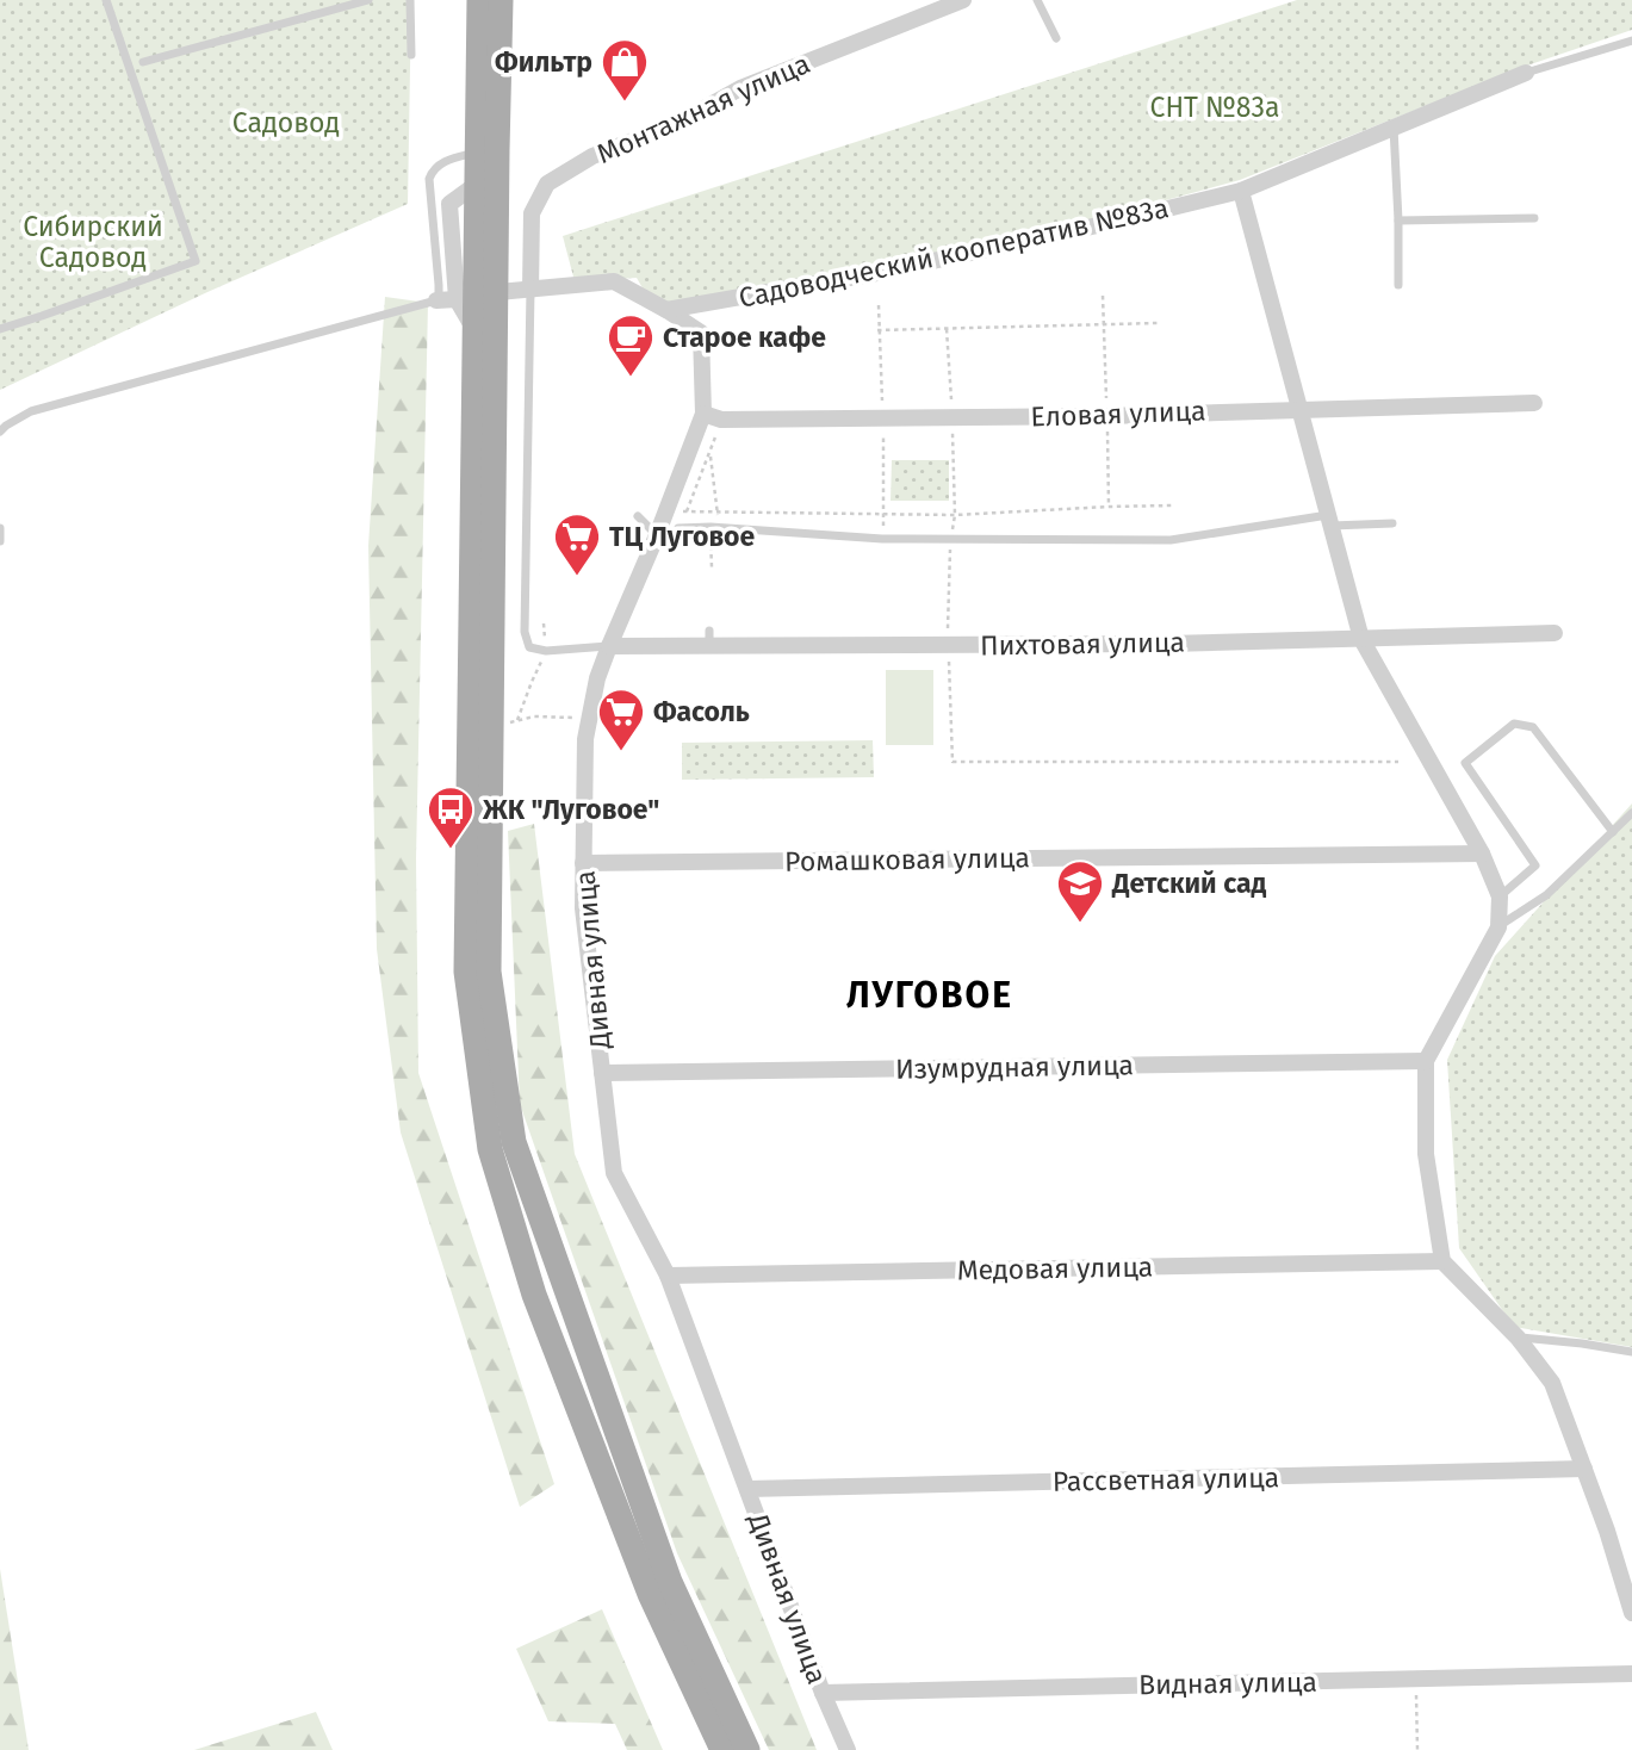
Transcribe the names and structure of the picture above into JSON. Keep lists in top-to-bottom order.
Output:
{
  "streets": {
    "street": [
      "Монтажная улица",
      "Садоводческий кооператив №83а",
      "Еловая улица",
      "Пихтовая улица",
      "Ромашковая улица",
      "Дивная улица",
      "Изумрудная улица",
      "Медовая улица",
      "Рассветная улица",
      "Видная улица"
    ]
  },
  "crossings": [
    ["Монтажная улица", "Дивная улица"],
    ["Садоводческий кооператив №83а", "Дивная улица"],
    ["Еловая улица", "Дивная улица"],
    ["Пихтовая улица", "Дивная улица"],
    ["Ромашковая улица", "Дивная улица"],
    ["Дивная улица", "Изумрудная улица"],
    ["Дивная улица", "Медовая улица"],
    ["Дивная улица", "Рассветная улица"],
    ["Дивная улица", "Видная улица"]
  ],
  "districts": ["ЛУГОВОЕ"],
  "parks": ["СНТ №83а", "Садовод", "Сибирский Садовод"],
  "places": {
    "shop": ["Фильтр"],
    "cafe": ["Старое кафе"],
    "supermarket": ["ТЦ Луговое", "Фасоль"],
    "bus stop": ["ЖК \"Луговое\""],
    "school or university": ["Детский сад"]
  }
}
